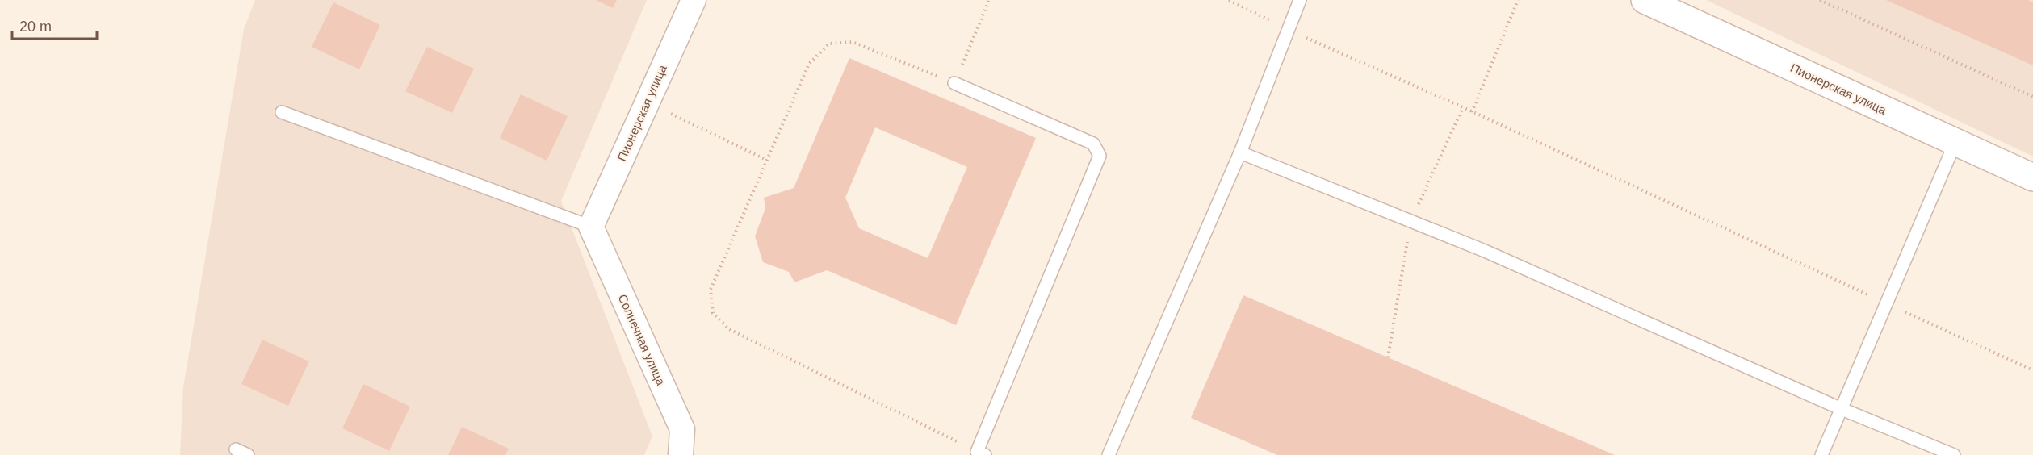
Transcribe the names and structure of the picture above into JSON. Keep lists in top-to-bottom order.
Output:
{
  "streets": {
    "main road": ["Пионерская улица"],
    "street": ["Солнечная улица"]
  },
  "crossings": [
    ["Пионерская улица", "Солнечная улица"]
  ],
  "scale_bar": "20 m"
}
